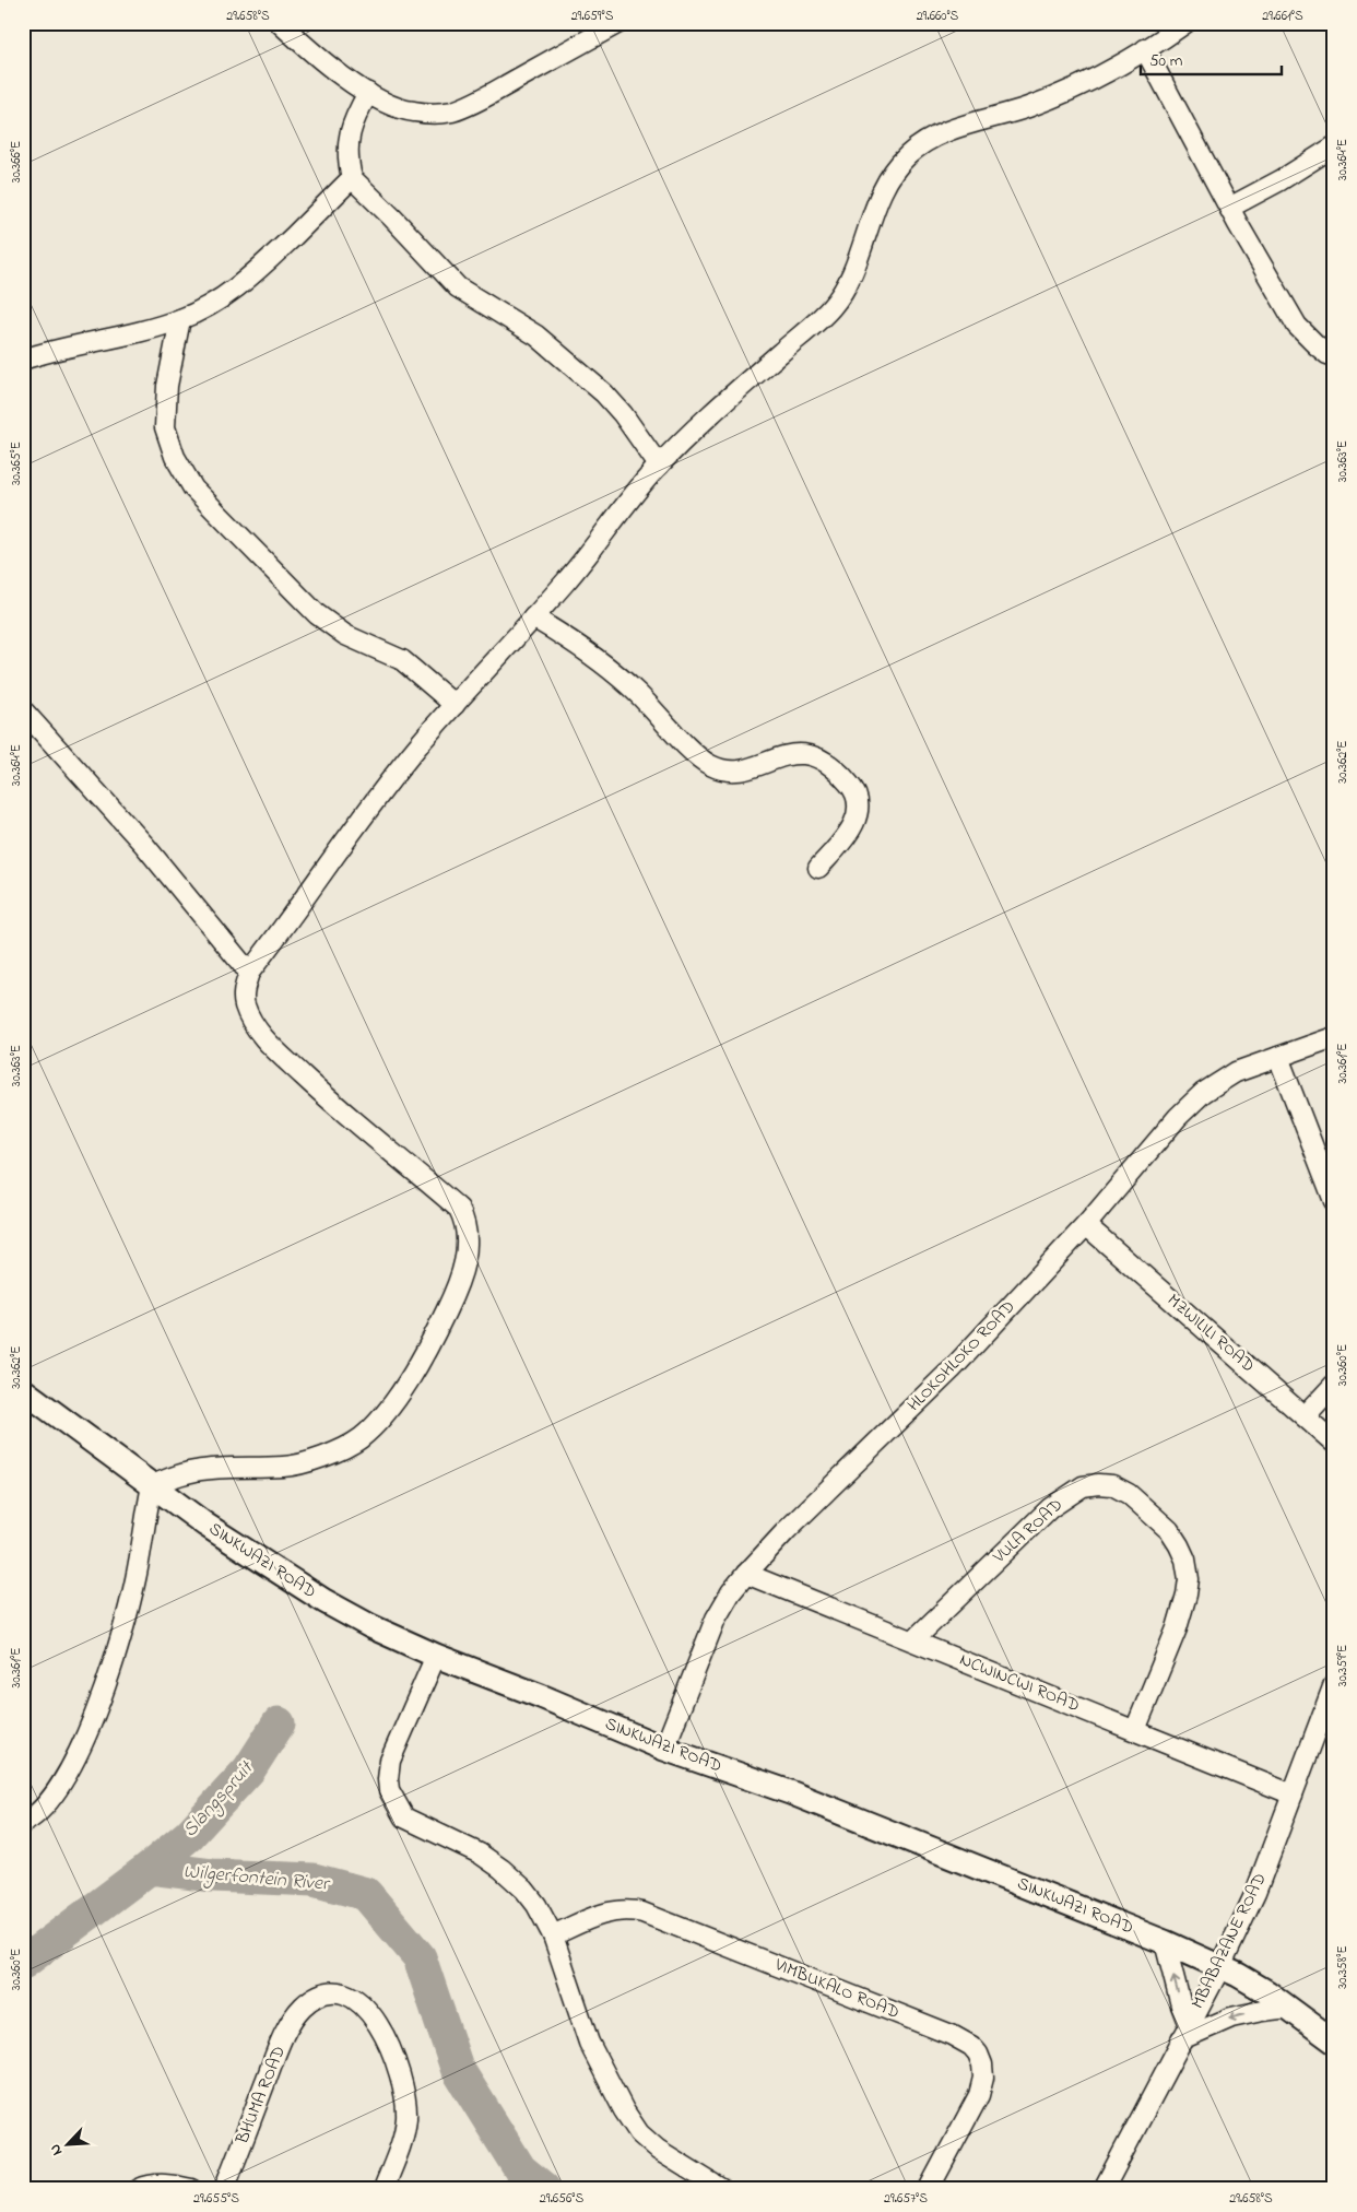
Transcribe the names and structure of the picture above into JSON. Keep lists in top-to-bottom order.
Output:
{
  "streets": {
    "street": [
      "MZWILILI ROAD",
      "HLOKOHLOKO ROAD",
      "VULA ROAD",
      "SINKWAZI ROAD",
      "NCWINCWI ROAD",
      "MBABAZANE ROAD",
      "VIMBUKALO ROAD",
      "BHUMA ROAD"
    ]
  },
  "crossings": [
    ["MZWILILI ROAD", "HLOKOHLOKO ROAD"],
    ["HLOKOHLOKO ROAD", "SINKWAZI ROAD"],
    ["HLOKOHLOKO ROAD", "NCWINCWI ROAD"],
    ["VULA ROAD", "NCWINCWI ROAD"],
    ["SINKWAZI ROAD", "MBABAZANE ROAD"],
    ["NCWINCWI ROAD", "MBABAZANE ROAD"]
  ],
  "water": ["Slangspruit", "Wilgerfontein River"],
  "scale_bar": "50 m",
  "north": "bottom left",
  "coordinates": [
    "29.658°S",
    "29.659°S",
    "29.660°S",
    "29.661°S",
    "30.364°E",
    "30.366°E",
    "30.363°E",
    "30.365°E",
    "30.362°E",
    "30.361°E",
    "30.360°E",
    "30.359°E",
    "30.358°E",
    "29.655°S",
    "29.656°S",
    "29.657°S"
  ]
}
